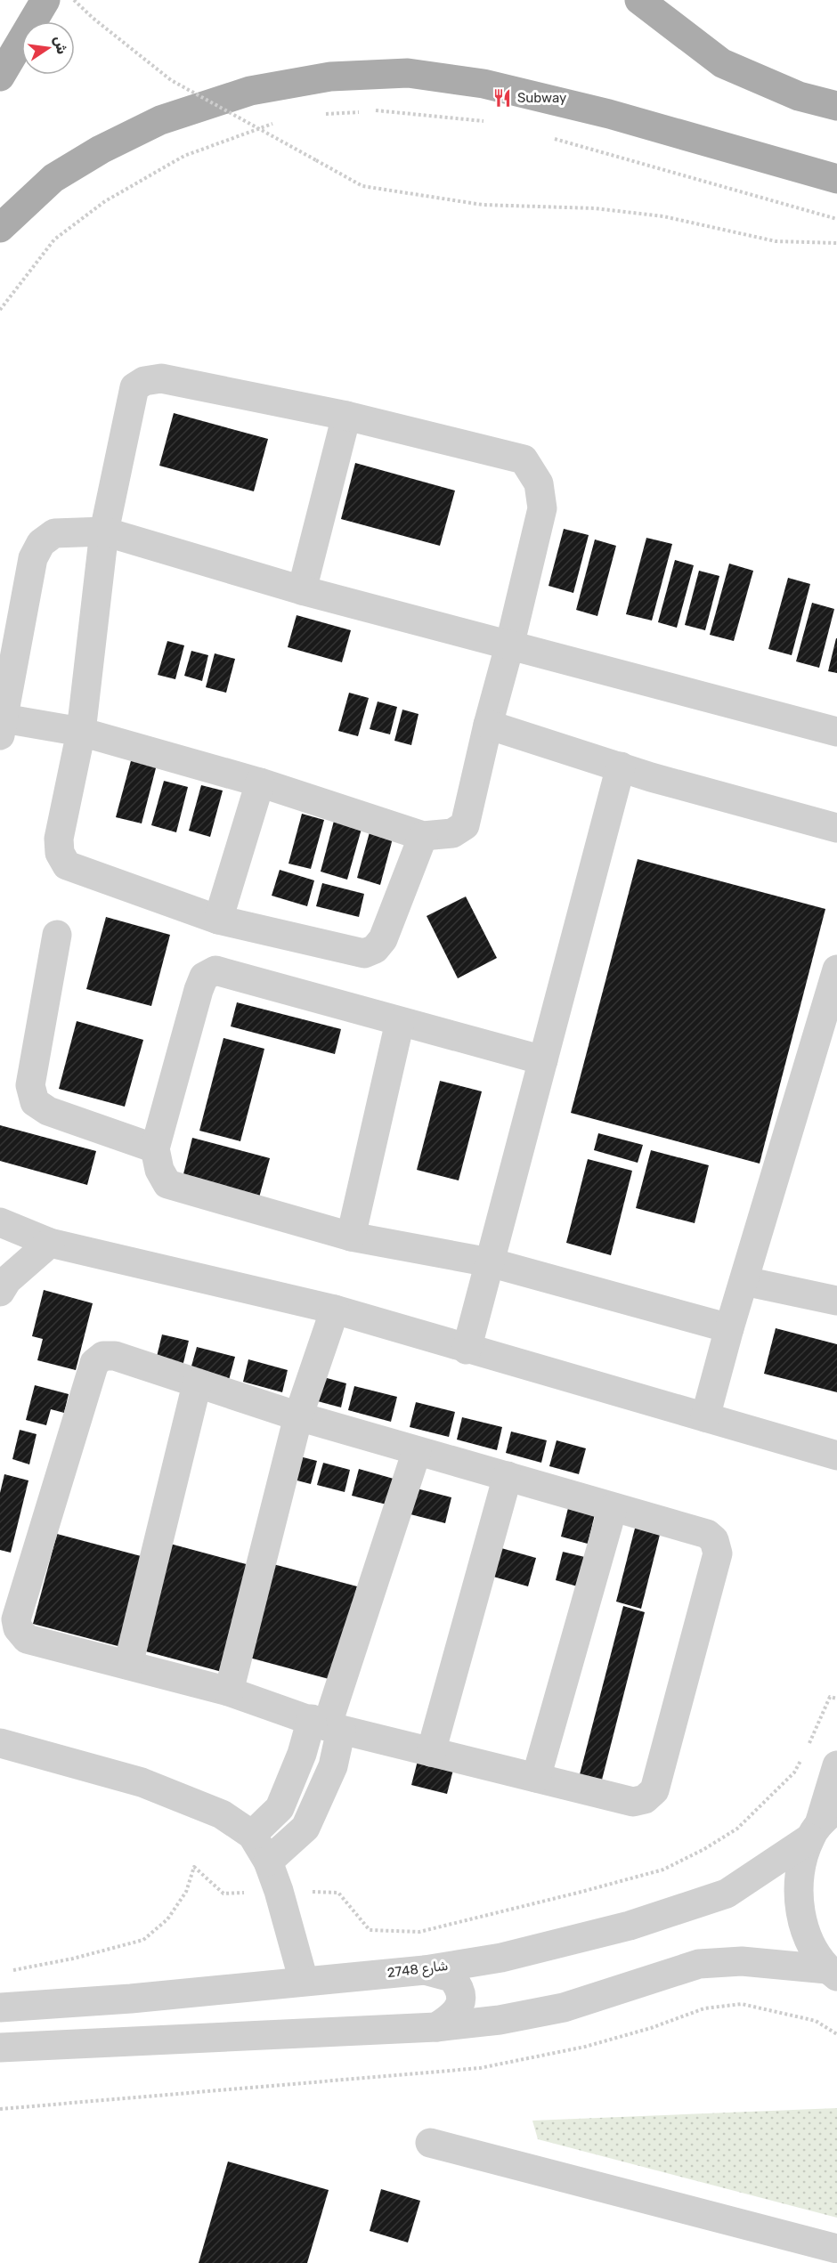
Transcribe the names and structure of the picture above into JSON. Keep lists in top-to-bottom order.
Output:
{
  "streets": {
    "street": ["شارع 2748"]
  },
  "places": {
    "restaurant": ["Subway"]
  },
  "north": "right"
}
